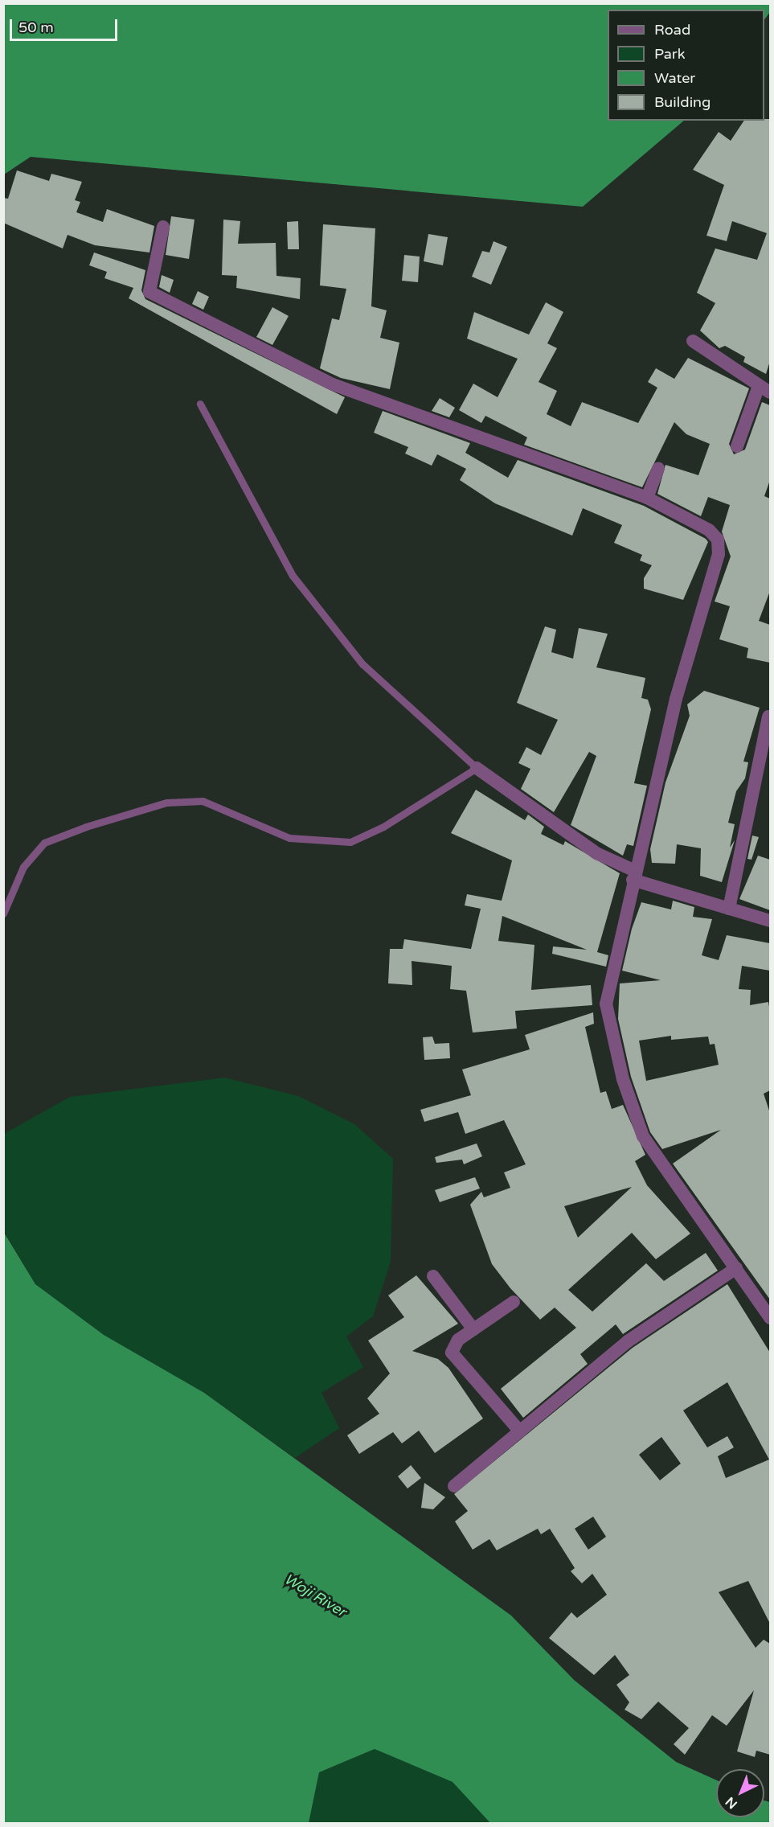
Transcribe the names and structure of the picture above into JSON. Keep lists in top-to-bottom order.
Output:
{
  "water": ["Woji River"],
  "legend": [
    "Road",
    "Park",
    "Water",
    "Building"
  ],
  "scale_bar": "50 m",
  "north": "bottom left"
}
